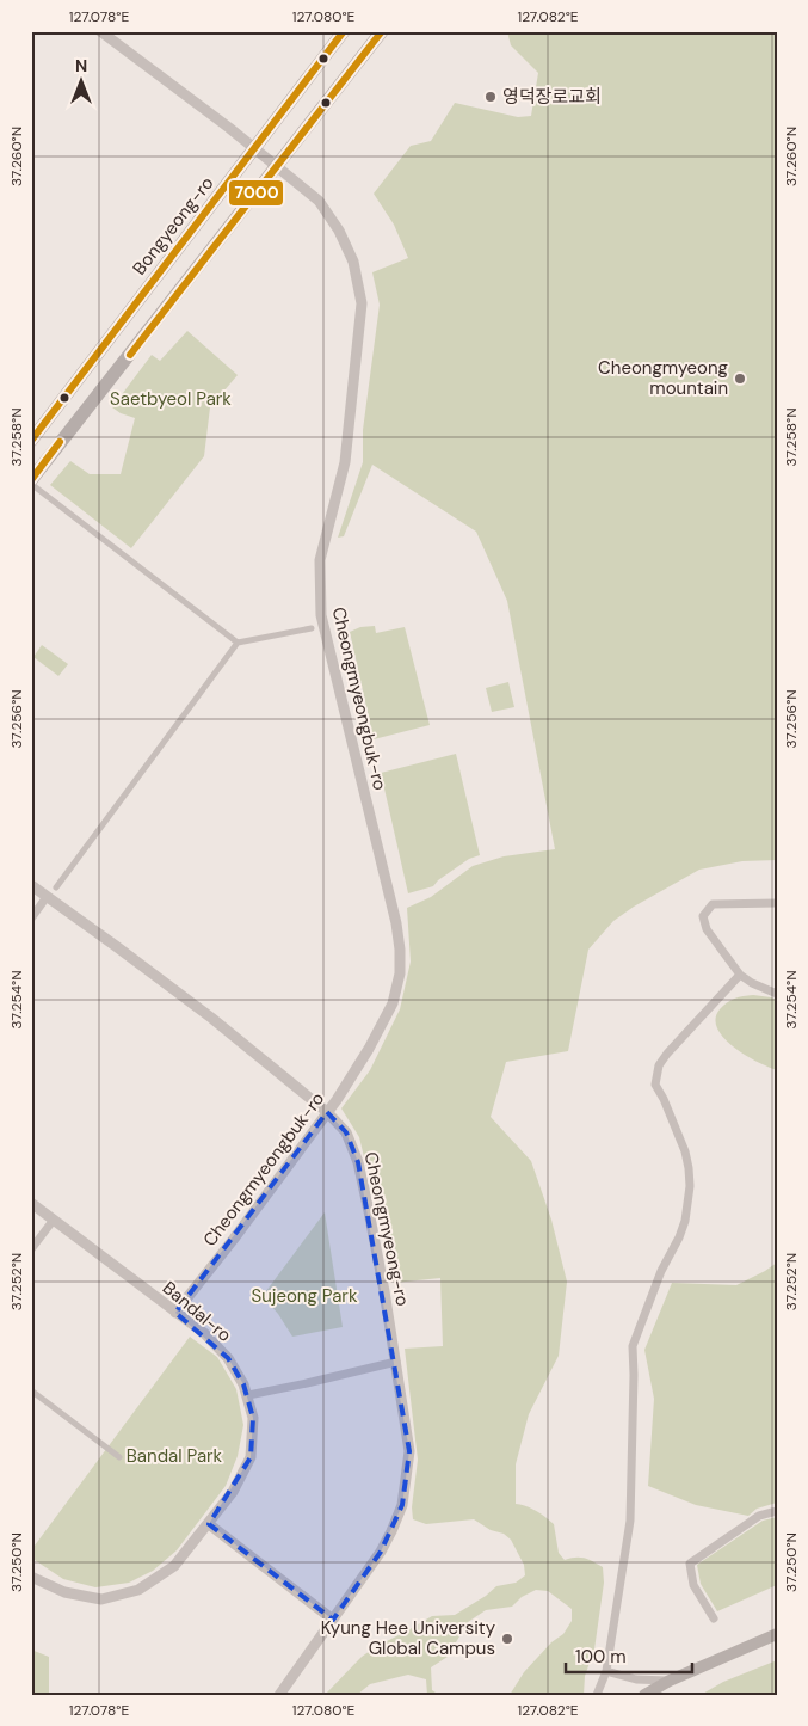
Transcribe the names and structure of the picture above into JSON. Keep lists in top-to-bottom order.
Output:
{
  "streets": {
    "main road": ["Bongyeong-ro"],
    "street": ["Cheongmyeongbuk-ro", "Cheongmyeong-ro", "Bandal-ro"]
  },
  "crossings": [
    ["Bongyeong-ro", "Cheongmyeongbuk-ro"],
    ["Cheongmyeongbuk-ro", "Cheongmyeong-ro"],
    ["Cheongmyeongbuk-ro", "Bandal-ro"]
  ],
  "parks": ["Saetbyeol Park", "Sujeong Park", "Bandal Park"],
  "places": ["영덕장로교회", "Cheongmyeong mountain", "Kyung Hee University Global Campus"],
  "lines": ["transit line 7000"],
  "scale_bar": "100 m",
  "north": "top",
  "coordinates": [
    "127.078°E",
    "127.080°E",
    "127.082°E",
    "37.260°N",
    "37.258°N",
    "37.256°N",
    "37.254°N",
    "37.252°N",
    "37.250°N"
  ]
}
